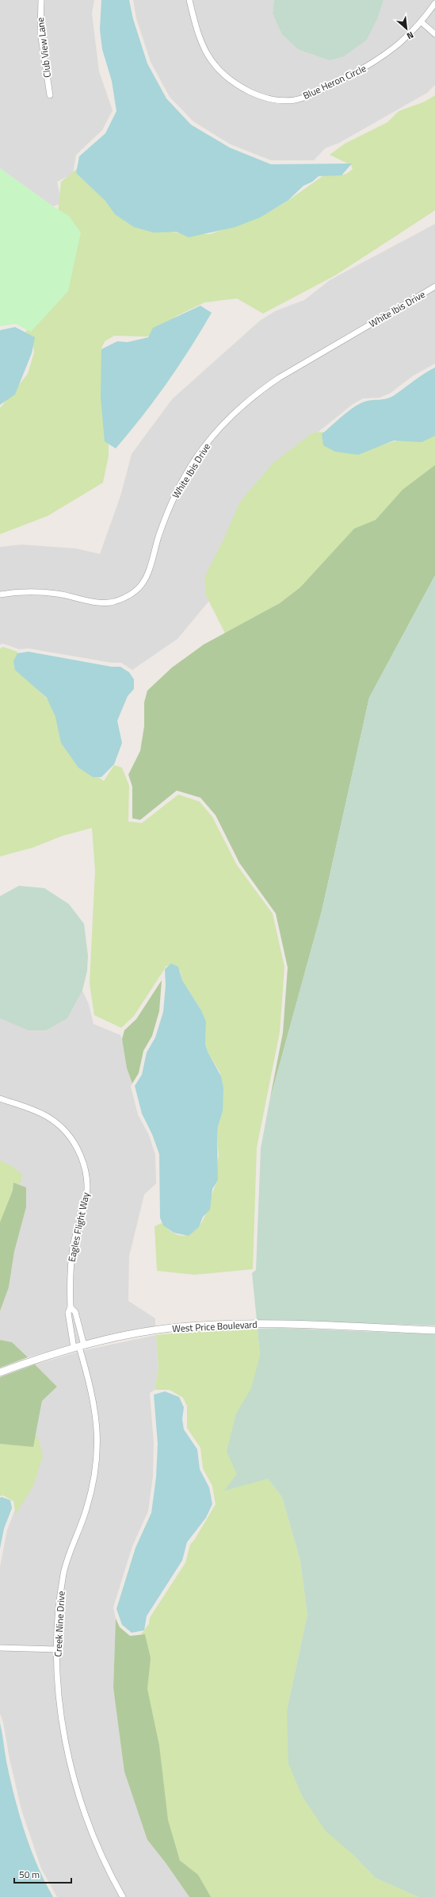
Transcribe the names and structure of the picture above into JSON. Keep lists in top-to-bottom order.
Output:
{
  "streets": {
    "street": [
      "Club View Lane",
      "Blue Heron Circle",
      "White Ibis Drive",
      "Eagles Flight Way",
      "West Price Boulevard",
      "Creek Nine Drive"
    ]
  },
  "crossings": [
    ["Eagles Flight Way", "West Price Boulevard"],
    ["Eagles Flight Way", "Creek Nine Drive"],
    ["West Price Boulevard", "Creek Nine Drive"]
  ],
  "scale_bar": "50 m",
  "north": "bottom right"
}
